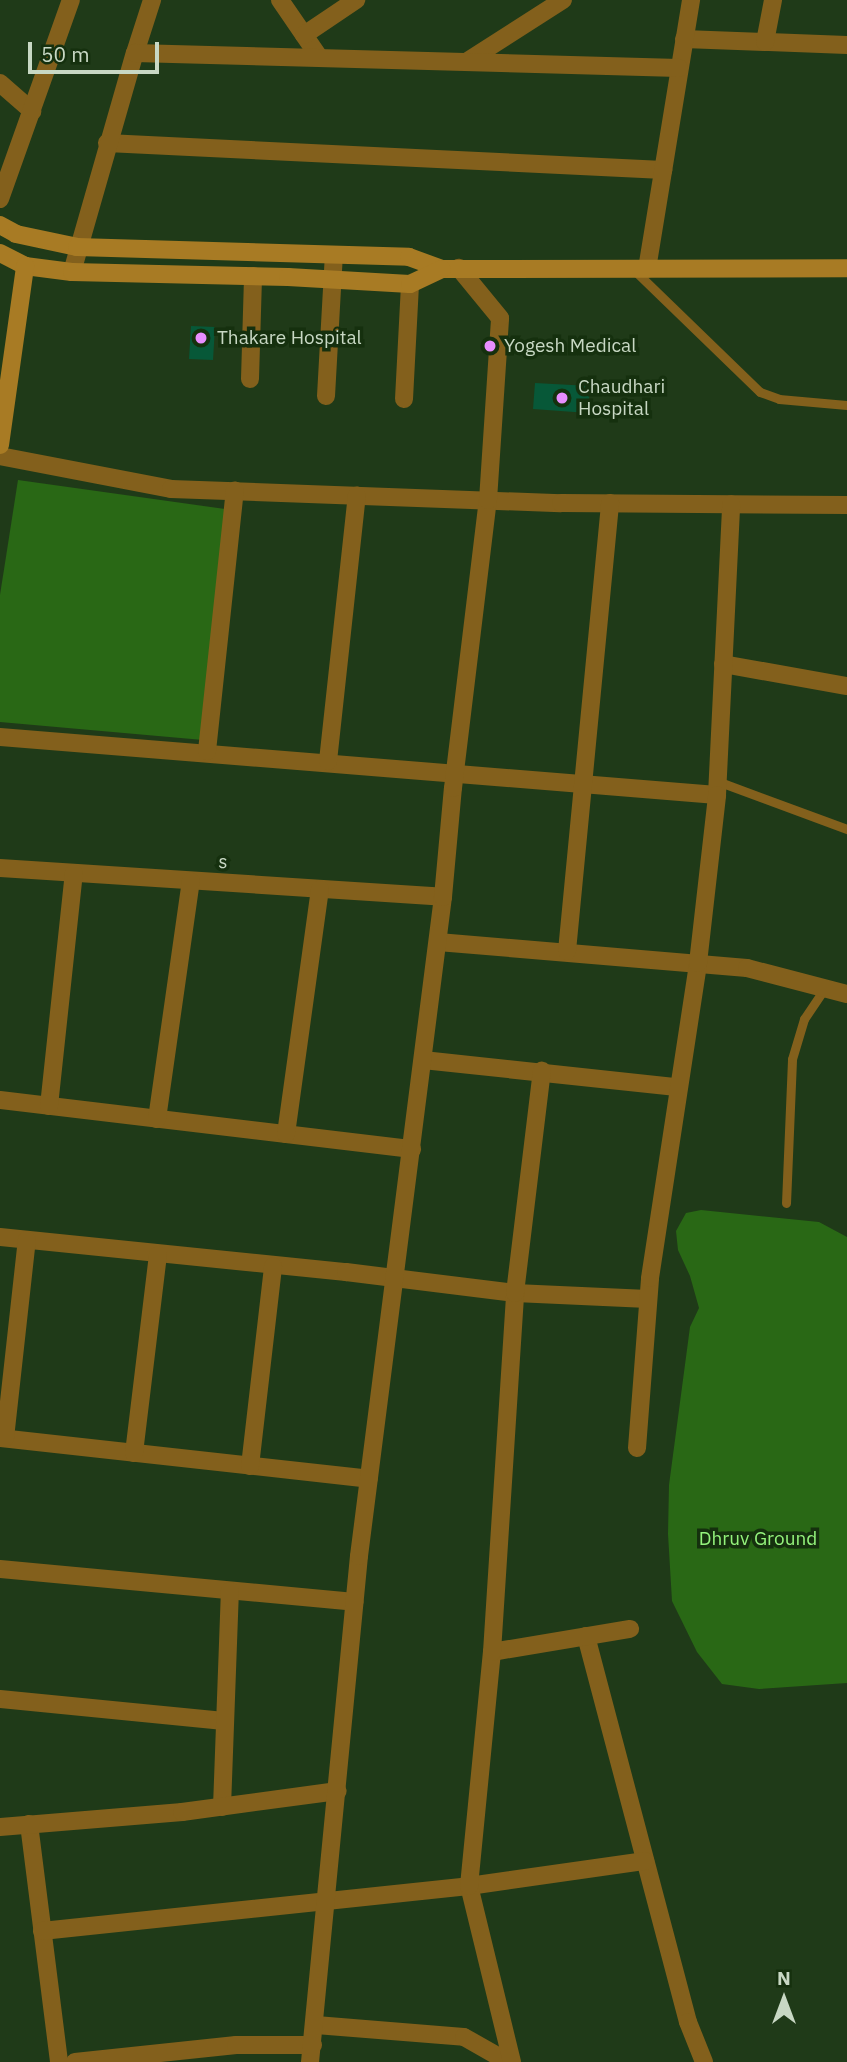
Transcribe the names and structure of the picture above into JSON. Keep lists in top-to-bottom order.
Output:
{
  "streets": {
    "street": ["s"]
  },
  "parks": ["Dhruv Ground"],
  "places": ["Thakare Hospital", "Yogesh Medical", "Chaudhari Hospital"],
  "scale_bar": "50 m",
  "north": "top"
}
